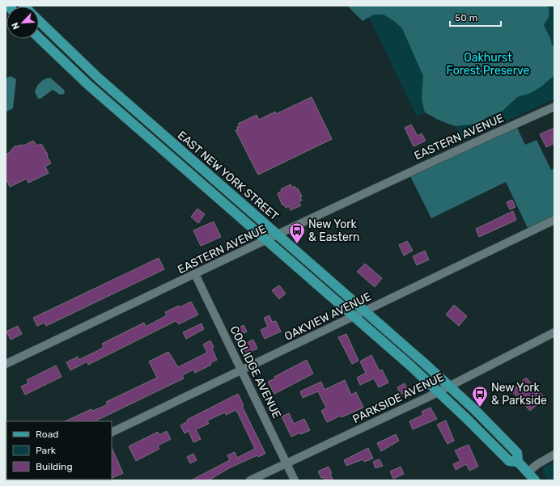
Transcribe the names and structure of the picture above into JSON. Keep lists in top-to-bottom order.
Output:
{
  "streets": {
    "main road": ["EAST NEW YORK STREET"],
    "street": [
      "EASTERN AVENUE",
      "OAKVIEW AVENUE",
      "COOLIDGE AVENUE",
      "PARKSIDE AVENUE"
    ]
  },
  "crossings": [
    ["EASTERN AVENUE", "EAST NEW YORK STREET"],
    ["EASTERN AVENUE", "COOLIDGE AVENUE"],
    ["EAST NEW YORK STREET", "OAKVIEW AVENUE"],
    ["EAST NEW YORK STREET", "PARKSIDE AVENUE"],
    ["OAKVIEW AVENUE", "COOLIDGE AVENUE"],
    ["COOLIDGE AVENUE", "PARKSIDE AVENUE"]
  ],
  "parks": ["Oakhurst Forest Preserve"],
  "places": {
    "bus stop": ["New York & Eastern", "New York & Parkside"]
  },
  "legend": ["Road", "Park", "Building"],
  "scale_bar": "50 m",
  "north": "bottom left"
}
